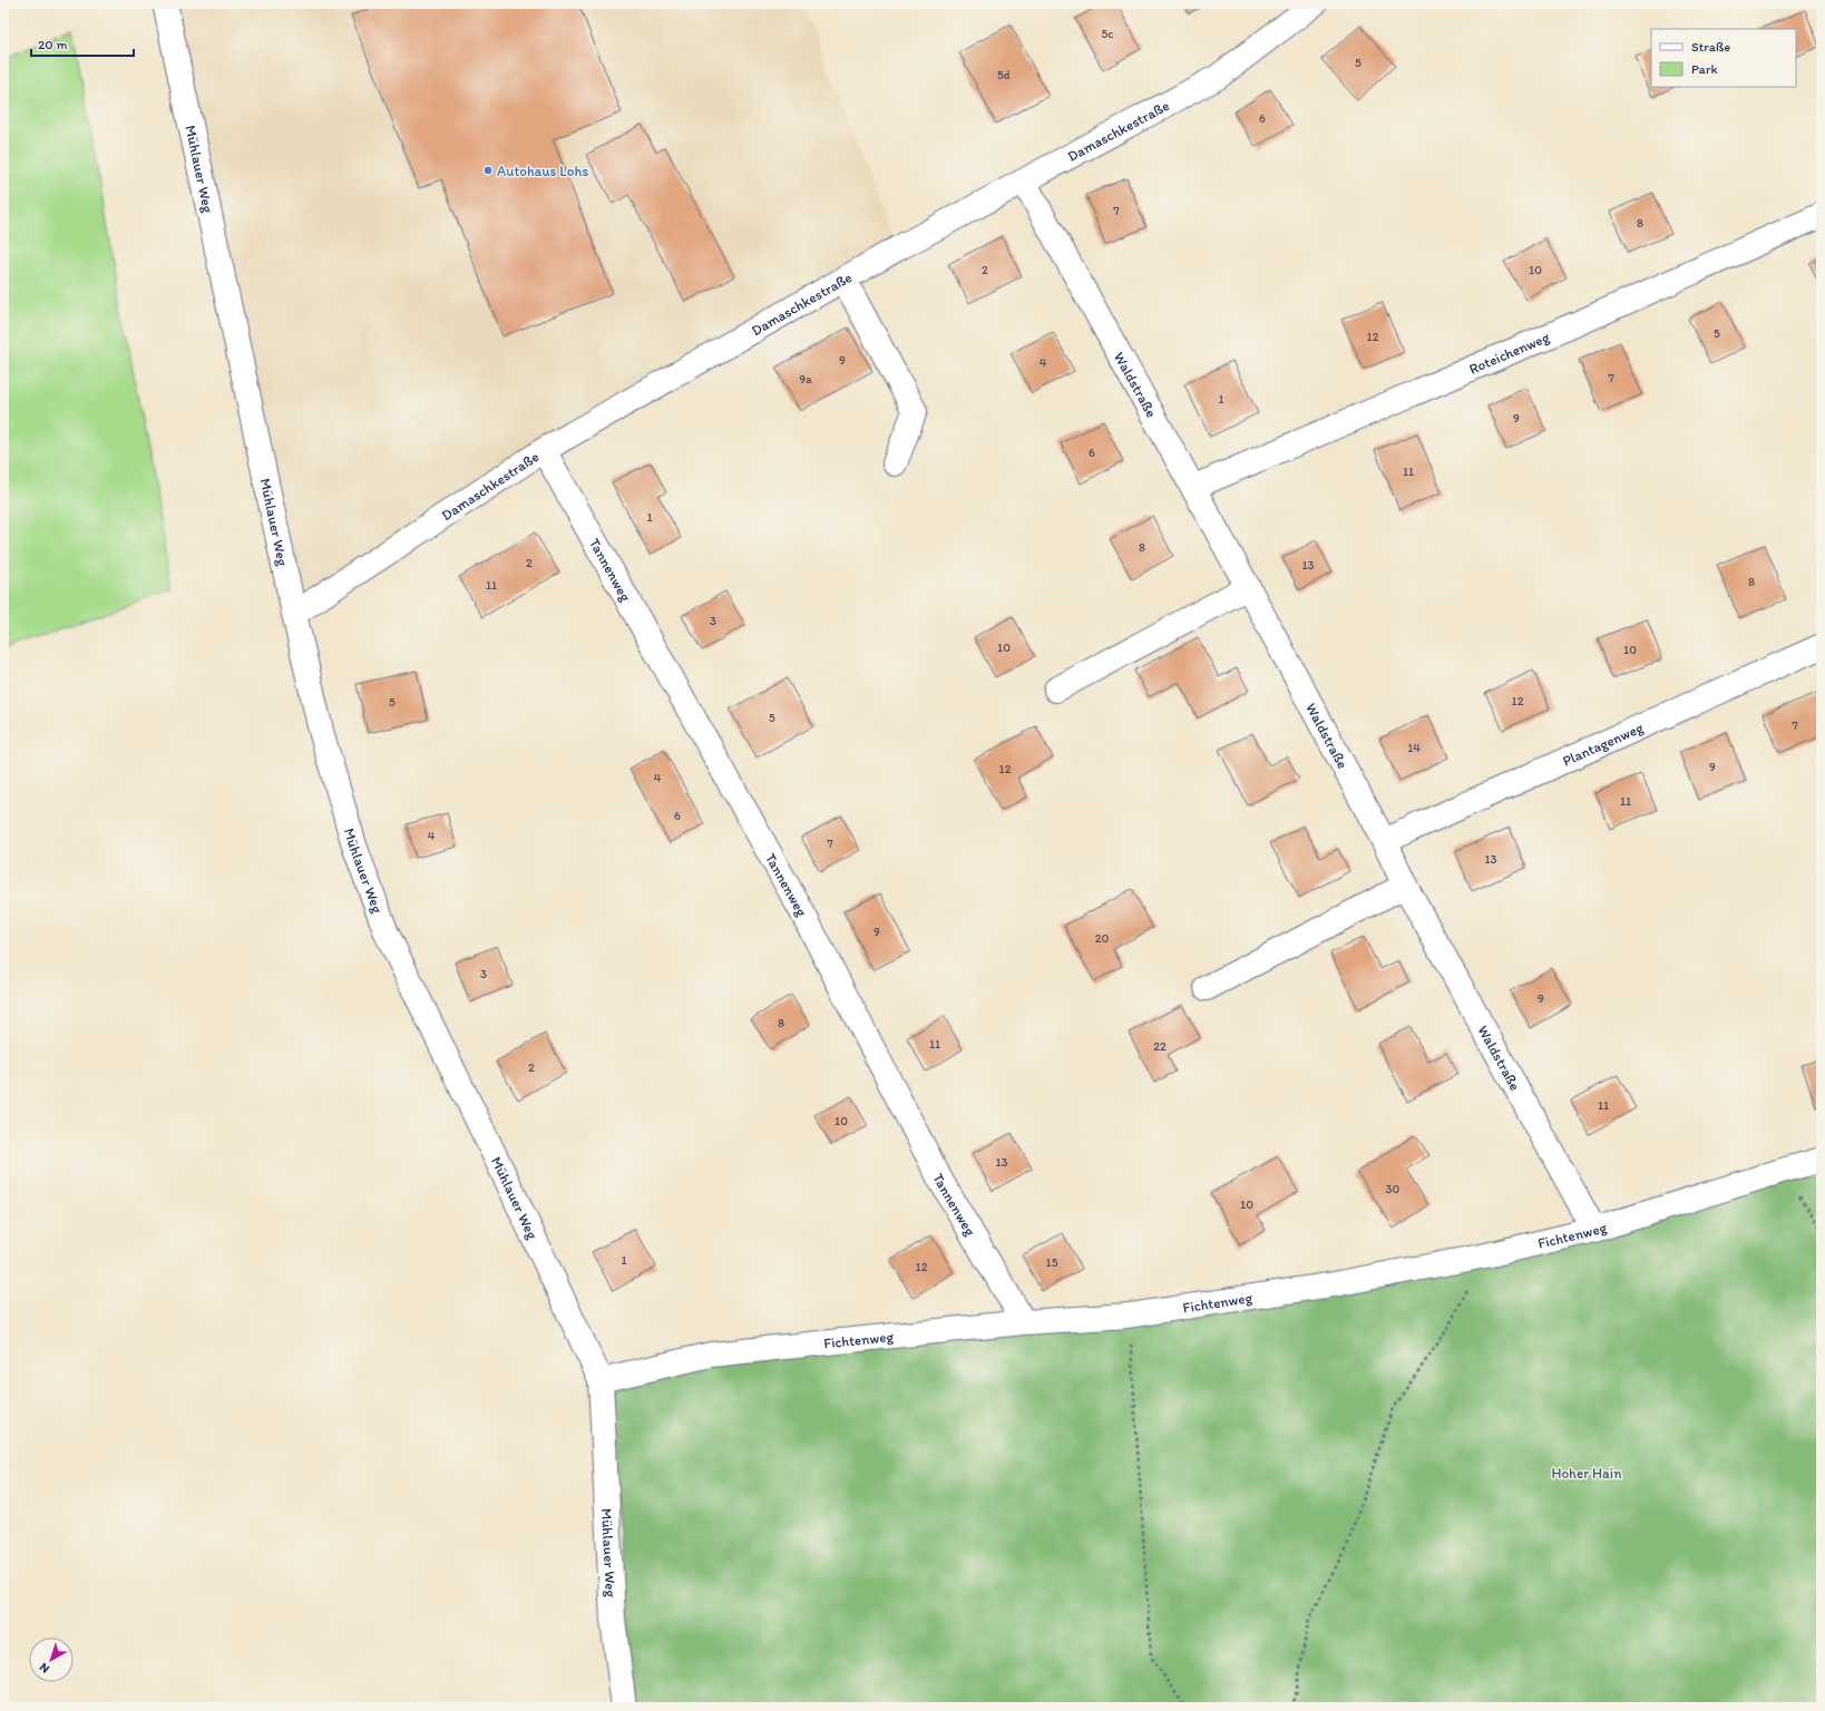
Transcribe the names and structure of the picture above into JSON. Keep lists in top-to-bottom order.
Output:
{
  "streets": {
    "street": [
      "Damaschkestraße",
      "Mühlauer Weg",
      "Roteichenweg",
      "Waldstraße",
      "Tannenweg",
      "Plantagenweg",
      "Fichtenweg"
    ]
  },
  "crossings": [
    ["Damaschkestraße", "Mühlauer Weg"],
    ["Damaschkestraße", "Waldstraße"],
    ["Damaschkestraße", "Tannenweg"],
    ["Mühlauer Weg", "Fichtenweg"],
    ["Roteichenweg", "Waldstraße"],
    ["Waldstraße", "Plantagenweg"],
    ["Waldstraße", "Fichtenweg"],
    ["Tannenweg", "Fichtenweg"]
  ],
  "parks": ["Hoher Hain"],
  "places": ["Autohaus Lohs"],
  "house_numbers": [
    "5c",
    "5",
    "5d",
    "6",
    "7",
    "8",
    "2",
    "10",
    "5",
    "12",
    "9",
    "4",
    "7",
    "9a",
    "1",
    "9",
    "6",
    "11",
    "1",
    "8",
    "2",
    "13",
    "8",
    "11",
    "3",
    "10",
    "10",
    "12",
    "5",
    "5",
    "7",
    "14",
    "9",
    "12",
    "4",
    "11",
    "6",
    "4",
    "7",
    "13",
    "9",
    "20",
    "3",
    "9",
    "8",
    "11",
    "22",
    "2",
    "11",
    "10",
    "13",
    "30",
    "10",
    "1",
    "15",
    "12"
  ],
  "legend": ["Straße", "Park"],
  "scale_bar": "20 m",
  "north": "bottom left"
}
